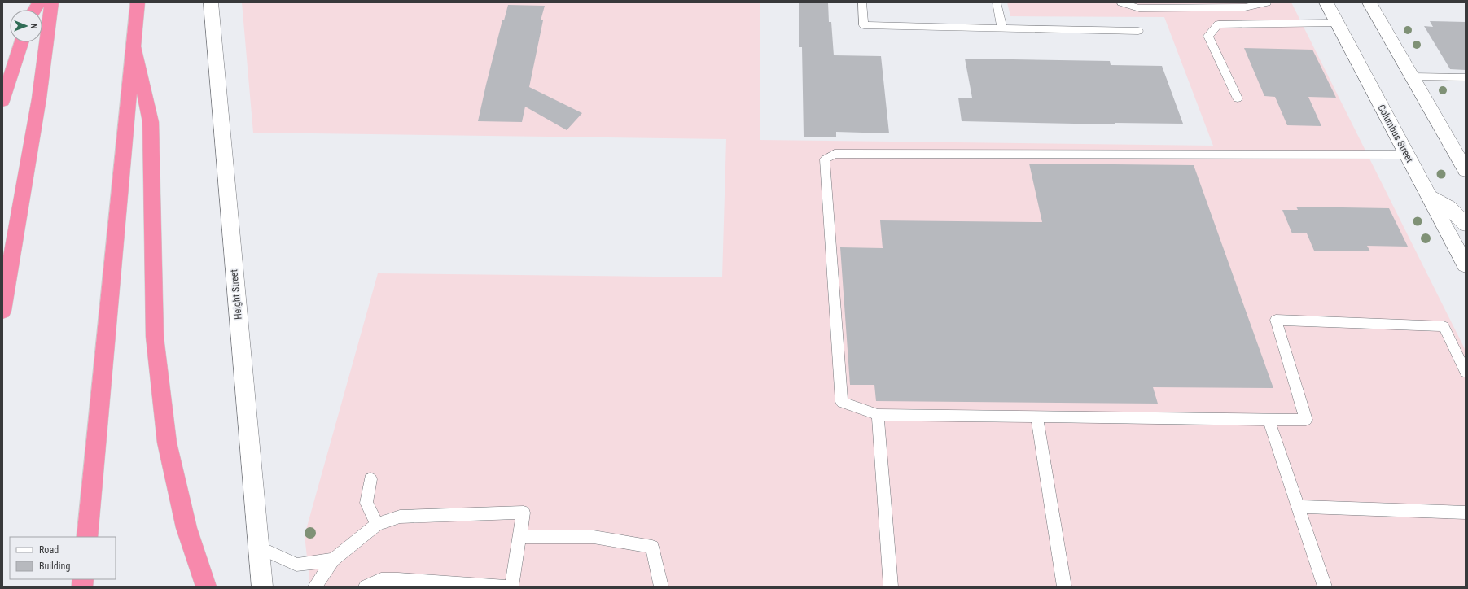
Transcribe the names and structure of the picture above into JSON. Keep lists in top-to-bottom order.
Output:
{
  "streets": {
    "street": ["Columbus Street", "Height Street"]
  },
  "legend": ["Road", "Building"],
  "north": "right"
}
